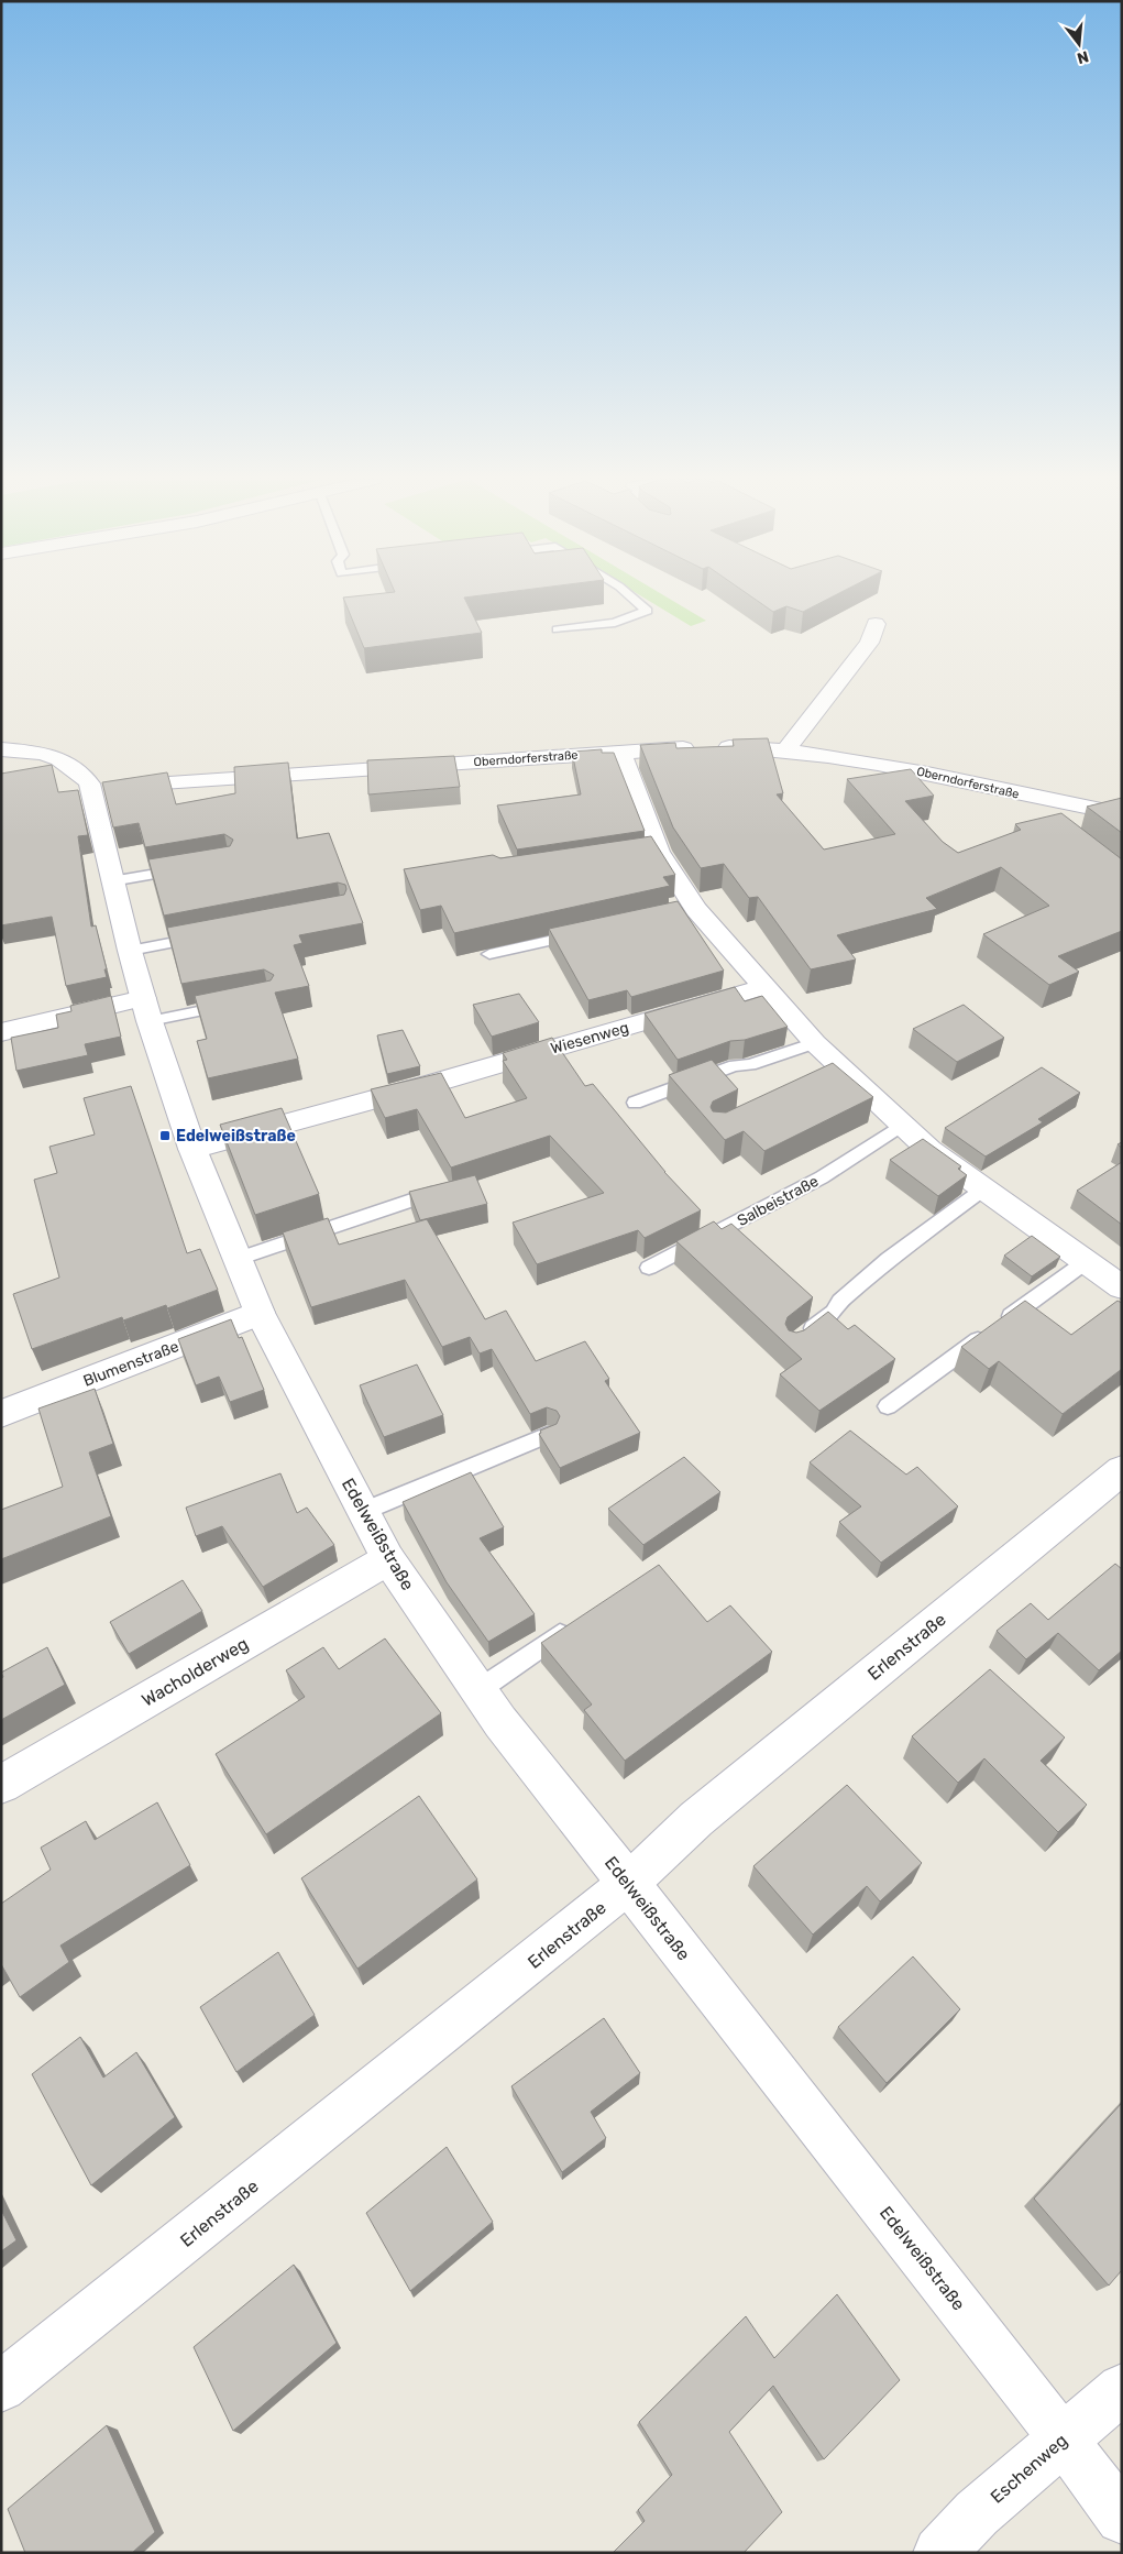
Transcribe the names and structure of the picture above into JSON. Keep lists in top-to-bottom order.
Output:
{
  "streets": {
    "street": [
      "Oberndorferstraße",
      "Wiesenweg",
      "Blumenstraße",
      "Edelweißstraße",
      "Erlenstraße",
      "Wacholderweg",
      "Eschenweg"
    ],
    "lane": ["Salbeistraße"]
  },
  "crossings": [
    ["Oberndorferstraße", "Edelweißstraße"],
    ["Wiesenweg", "Edelweißstraße"],
    ["Blumenstraße", "Edelweißstraße"],
    ["Edelweißstraße", "Erlenstraße"],
    ["Edelweißstraße", "Wacholderweg"],
    ["Edelweißstraße", "Eschenweg"]
  ],
  "places": {
    "transit": ["Edelweißstraße"]
  },
  "north": "bottom"
}
